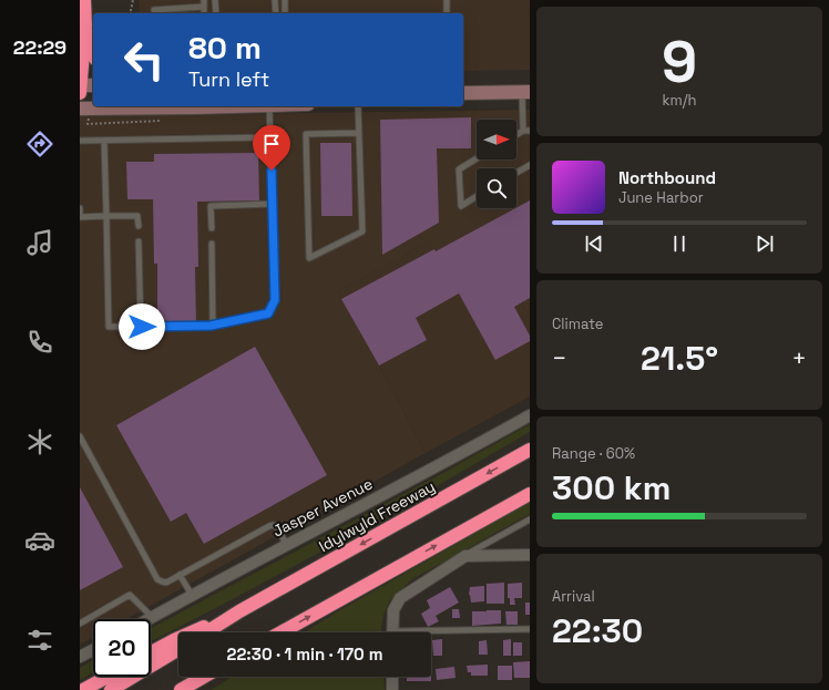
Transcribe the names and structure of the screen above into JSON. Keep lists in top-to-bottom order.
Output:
{
  "streets": {
    "highway": ["Idylwyld Freeway"],
    "street": ["Jasper Avenue"]
  },
  "north": "right",
  "page": {
    "tabs": "22:29",
    "tile": [
      ["9", "km/h"],
      "Climate",
      ["Range · 60%", "300 km"],
      ["Arrival", "22:30"]
    ],
    "turn": ["80 m", "Turn left"],
    "song": ["Northbound", "June Harbor"],
    "heat": ["−", "21.5°", "+"],
    "limit": "20",
    "trip": "22:30 · 1 min · 170 m"
  }
}
